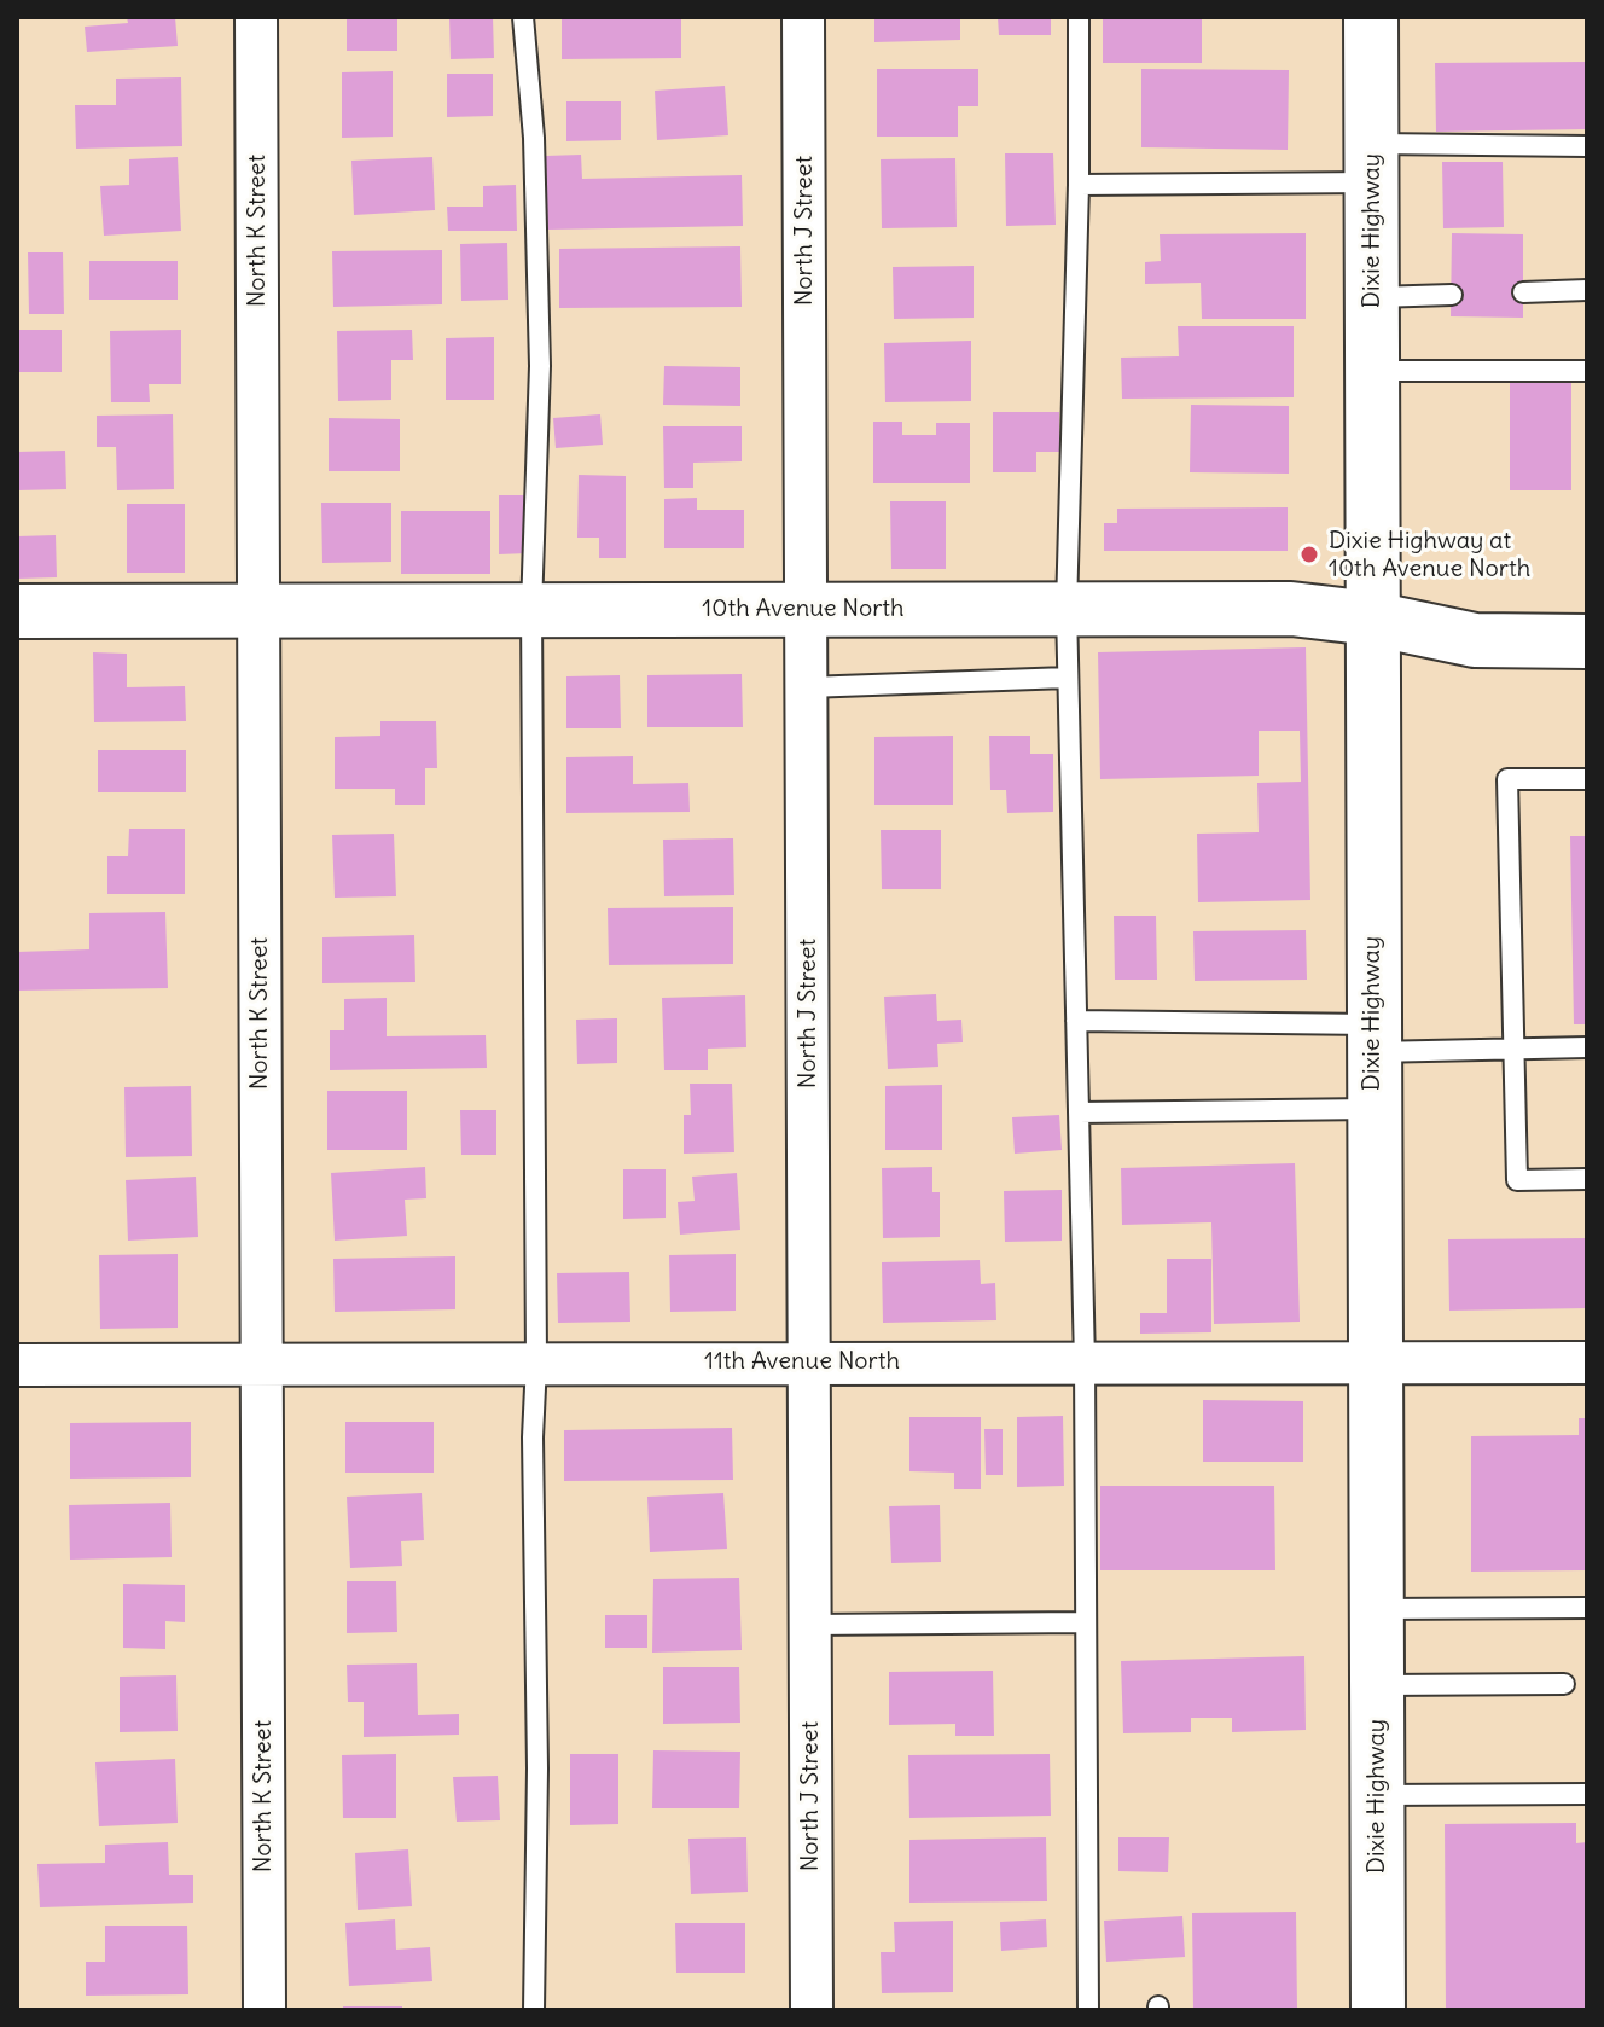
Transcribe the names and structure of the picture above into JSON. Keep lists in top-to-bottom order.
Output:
{
  "streets": {
    "main road": ["Dixie Highway", "10th Avenue North"],
    "street": ["North K Street", "North J Street", "11th Avenue North"]
  },
  "crossings": [
    ["North K Street", "10th Avenue North"],
    ["North K Street", "11th Avenue North"],
    ["North J Street", "10th Avenue North"],
    ["North J Street", "11th Avenue North"],
    ["Dixie Highway", "10th Avenue North"],
    ["Dixie Highway", "11th Avenue North"]
  ],
  "places": ["Dixie Highway at 10th Avenue North"]
}
